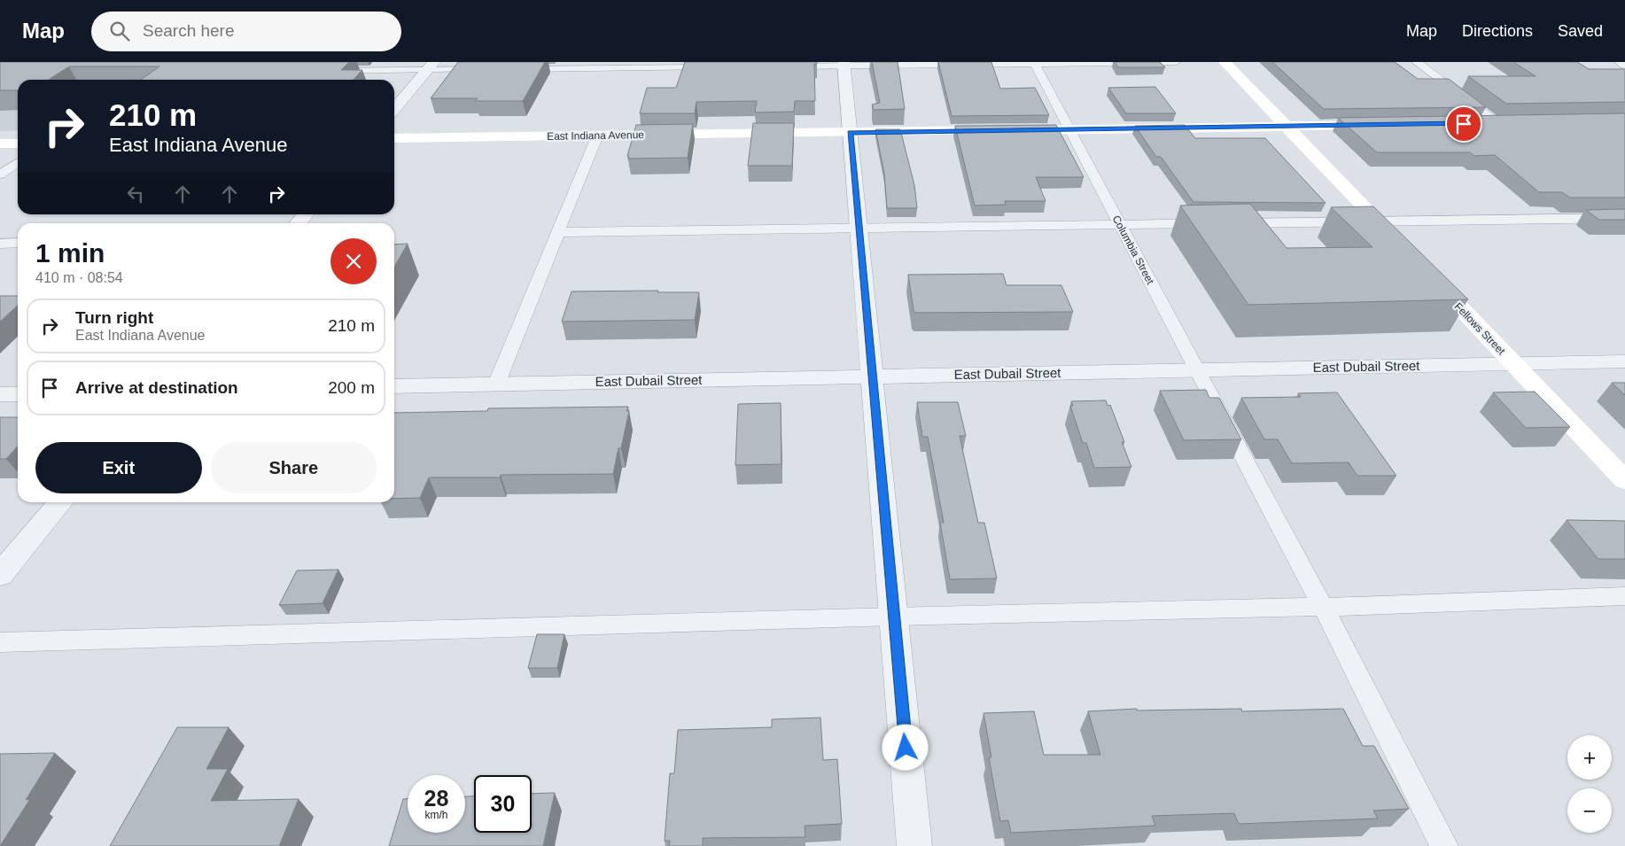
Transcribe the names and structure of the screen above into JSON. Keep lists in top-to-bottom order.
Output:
{
  "streets": {
    "street": ["East Indiana Avenue", "Fellows Street", "East Dubail Street"],
    "lane": ["Columbia Street"]
  },
  "crossings": [
    ["East Indiana Avenue", "Columbia Street"],
    ["Columbia Street", "East Dubail Street"],
    ["Fellows Street", "East Dubail Street"]
  ],
  "page": {
    "header": "Map",
    "search": "Search here",
    "nav": ["Map", "Directions", "Saved"],
    "turn": ["210 m", "East Indiana Avenue"],
    "heading": ["1 min", "410 m · 08:54"],
    "list": [
      {
        "name": "Turn right",
        "note": "East Indiana Avenue",
        "value": "210 m"
      },
      {
        "name": "Arrive at destination",
        "value": "200 m"
      }
    ],
    "buttons": ["Exit", "Share"],
    "map_buttons": ["+", "−"],
    "speed": "28 km/h",
    "limit": "30"
  }
}
